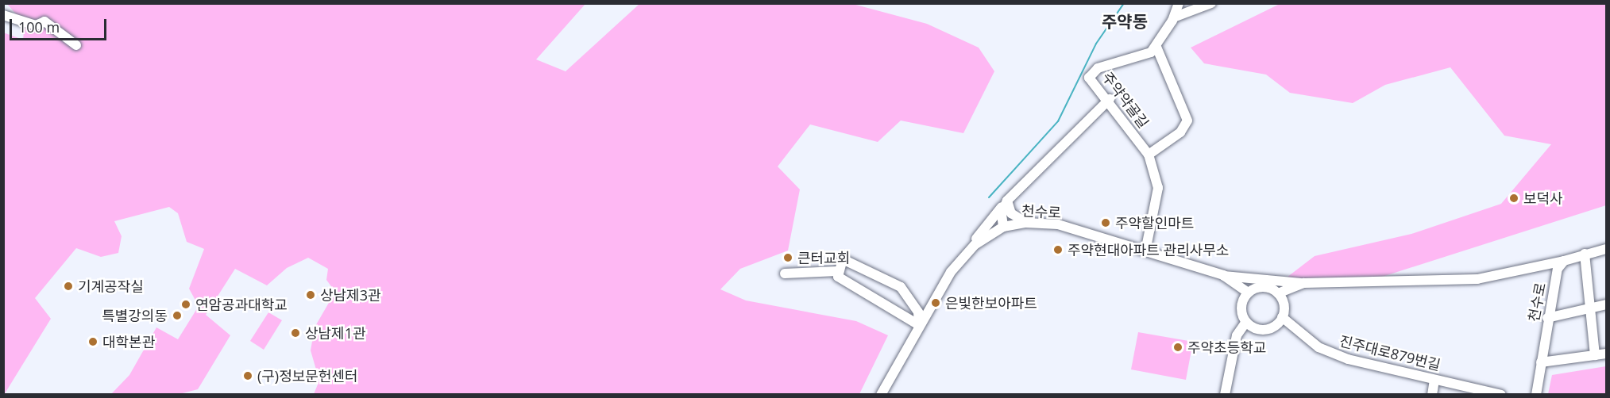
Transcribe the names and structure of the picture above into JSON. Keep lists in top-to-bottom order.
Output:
{
  "streets": {
    "street": ["주약약골길", "천수로", "진주대로879번길"]
  },
  "crossings": [
    ["주약약골길", "천수로"],
    ["천수로", "진주대로879번길"]
  ],
  "districts": ["주약동"],
  "places": [
    "보덕사",
    "주약할인마트",
    "주약현대아파트 관리사무소",
    "큰터교회",
    "기계공작실",
    "상남제3관",
    "은빛한보아파트",
    "연암공과대학교",
    "특별강의동",
    "상남제1관",
    "대학본관",
    "주약초등학교",
    "(구)정보문헌센터"
  ],
  "scale_bar": "100 m"
}
